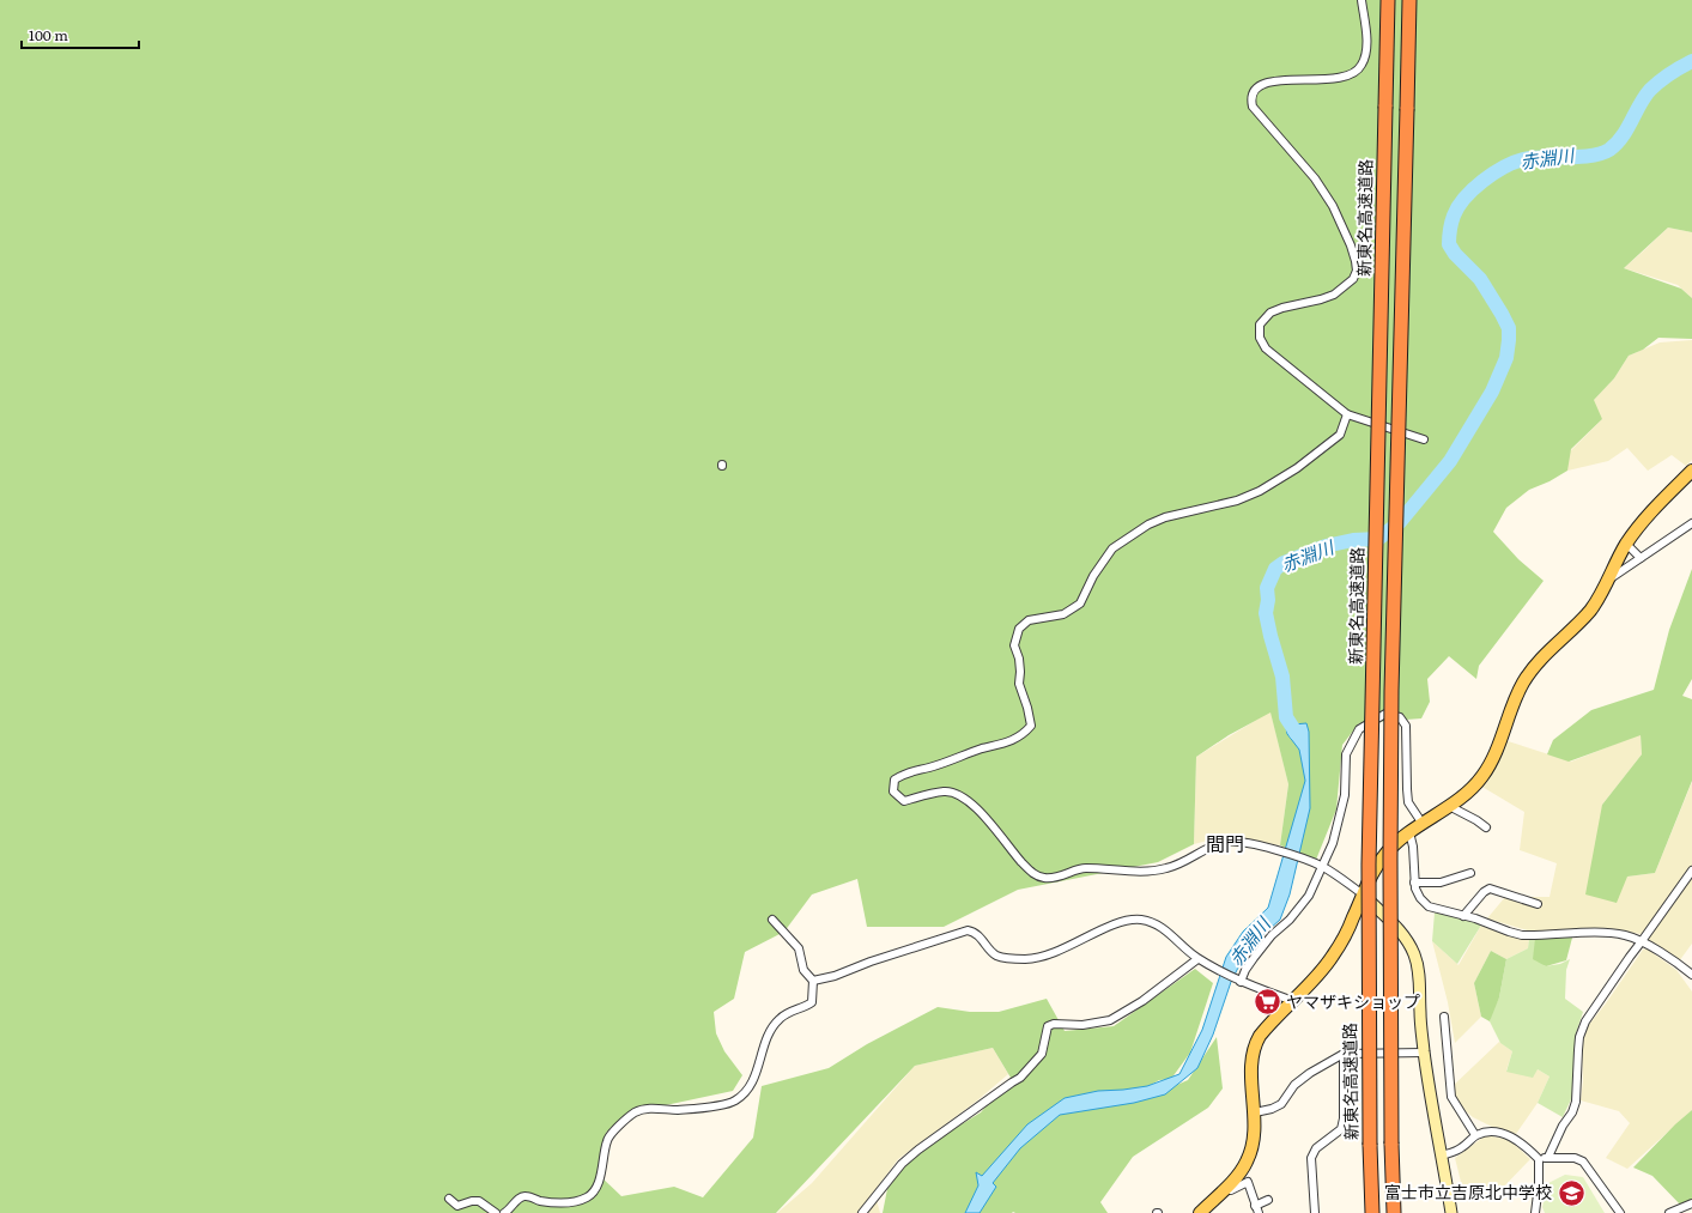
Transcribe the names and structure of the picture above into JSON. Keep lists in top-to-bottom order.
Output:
{
  "streets": {
    "highway": ["新東名高速道路"]
  },
  "districts": ["間門"],
  "water": ["赤淵川"],
  "places": {
    "supermarket": ["ヤマザキショップ"],
    "school or university": ["富士市立吉原北中学校"]
  },
  "scale_bar": "100 m"
}
